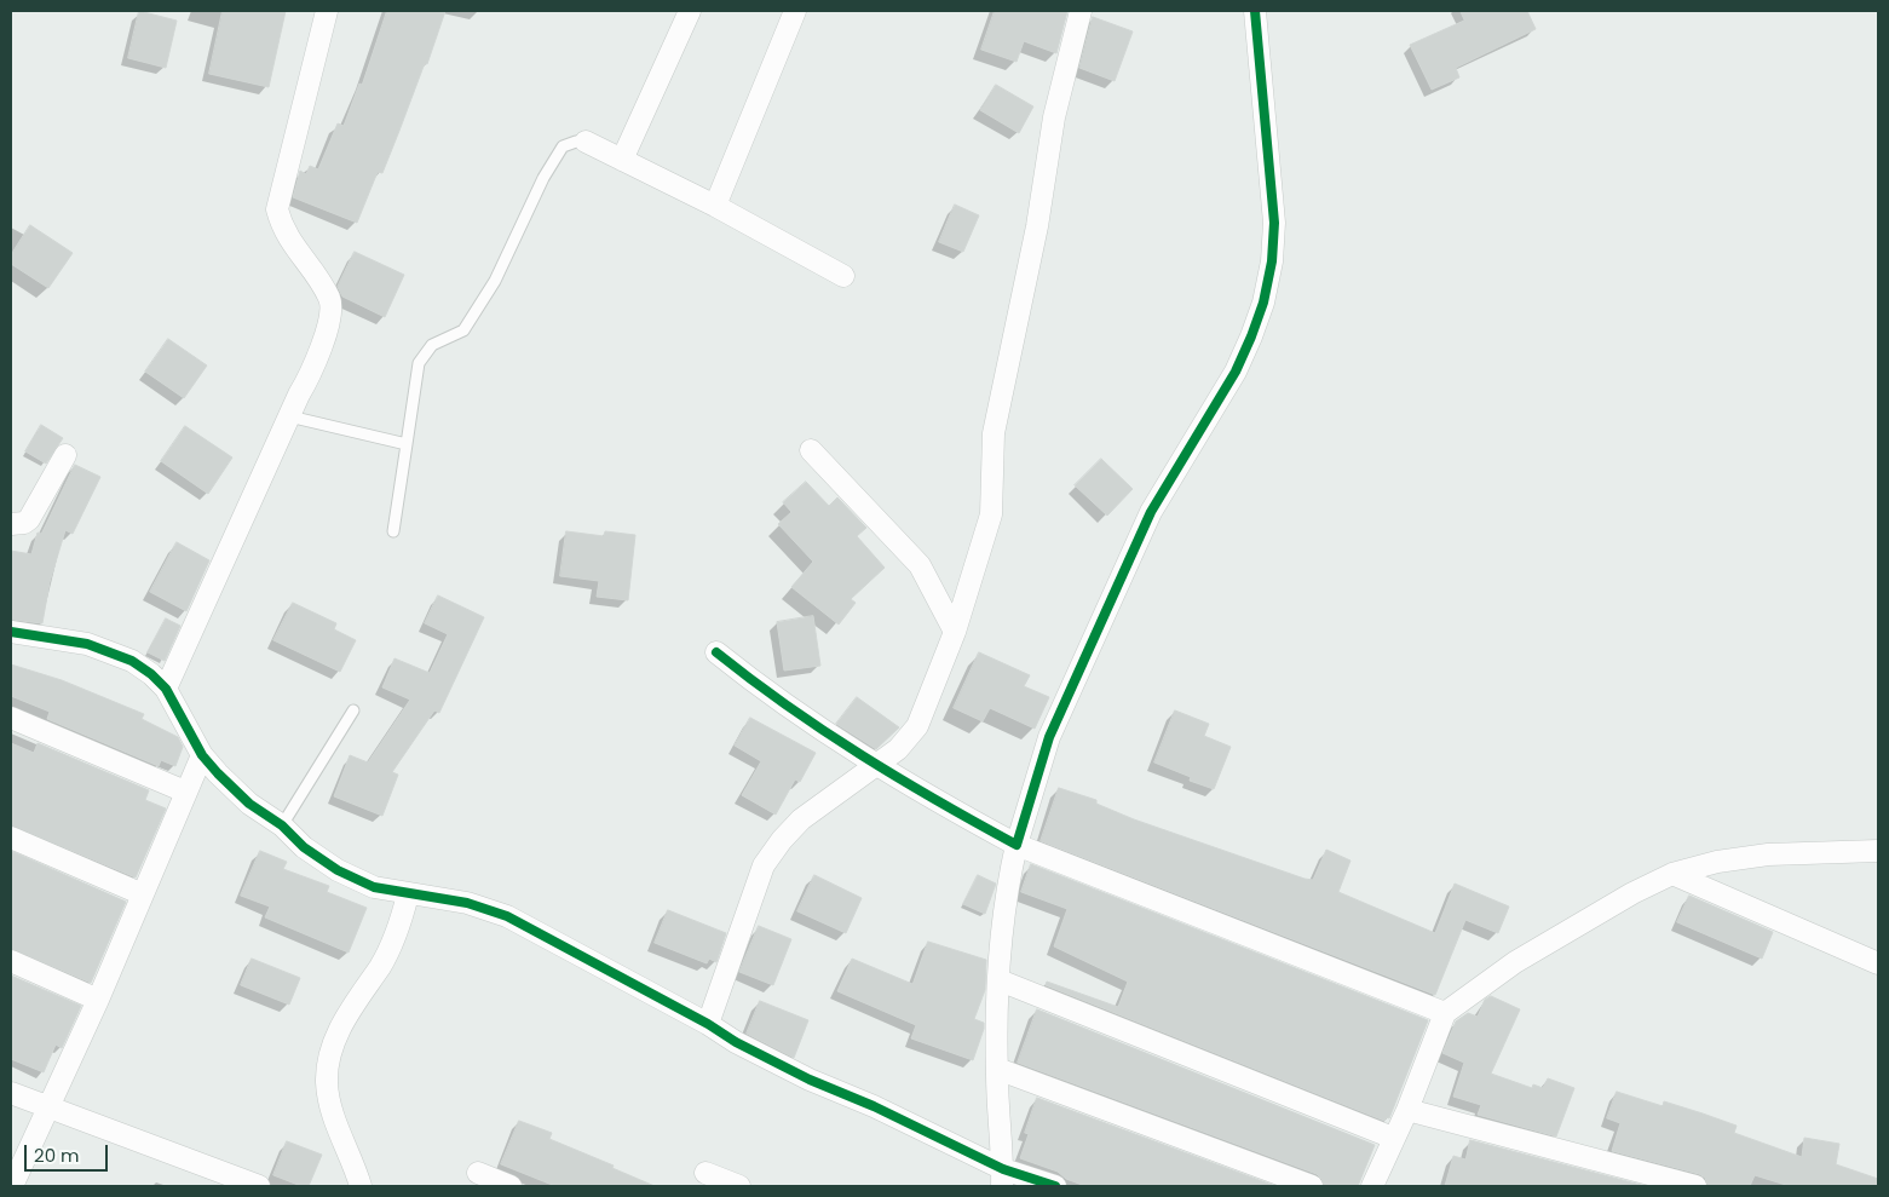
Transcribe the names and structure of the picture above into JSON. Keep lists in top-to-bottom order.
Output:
{
  "scale_bar": "20 m"
}
